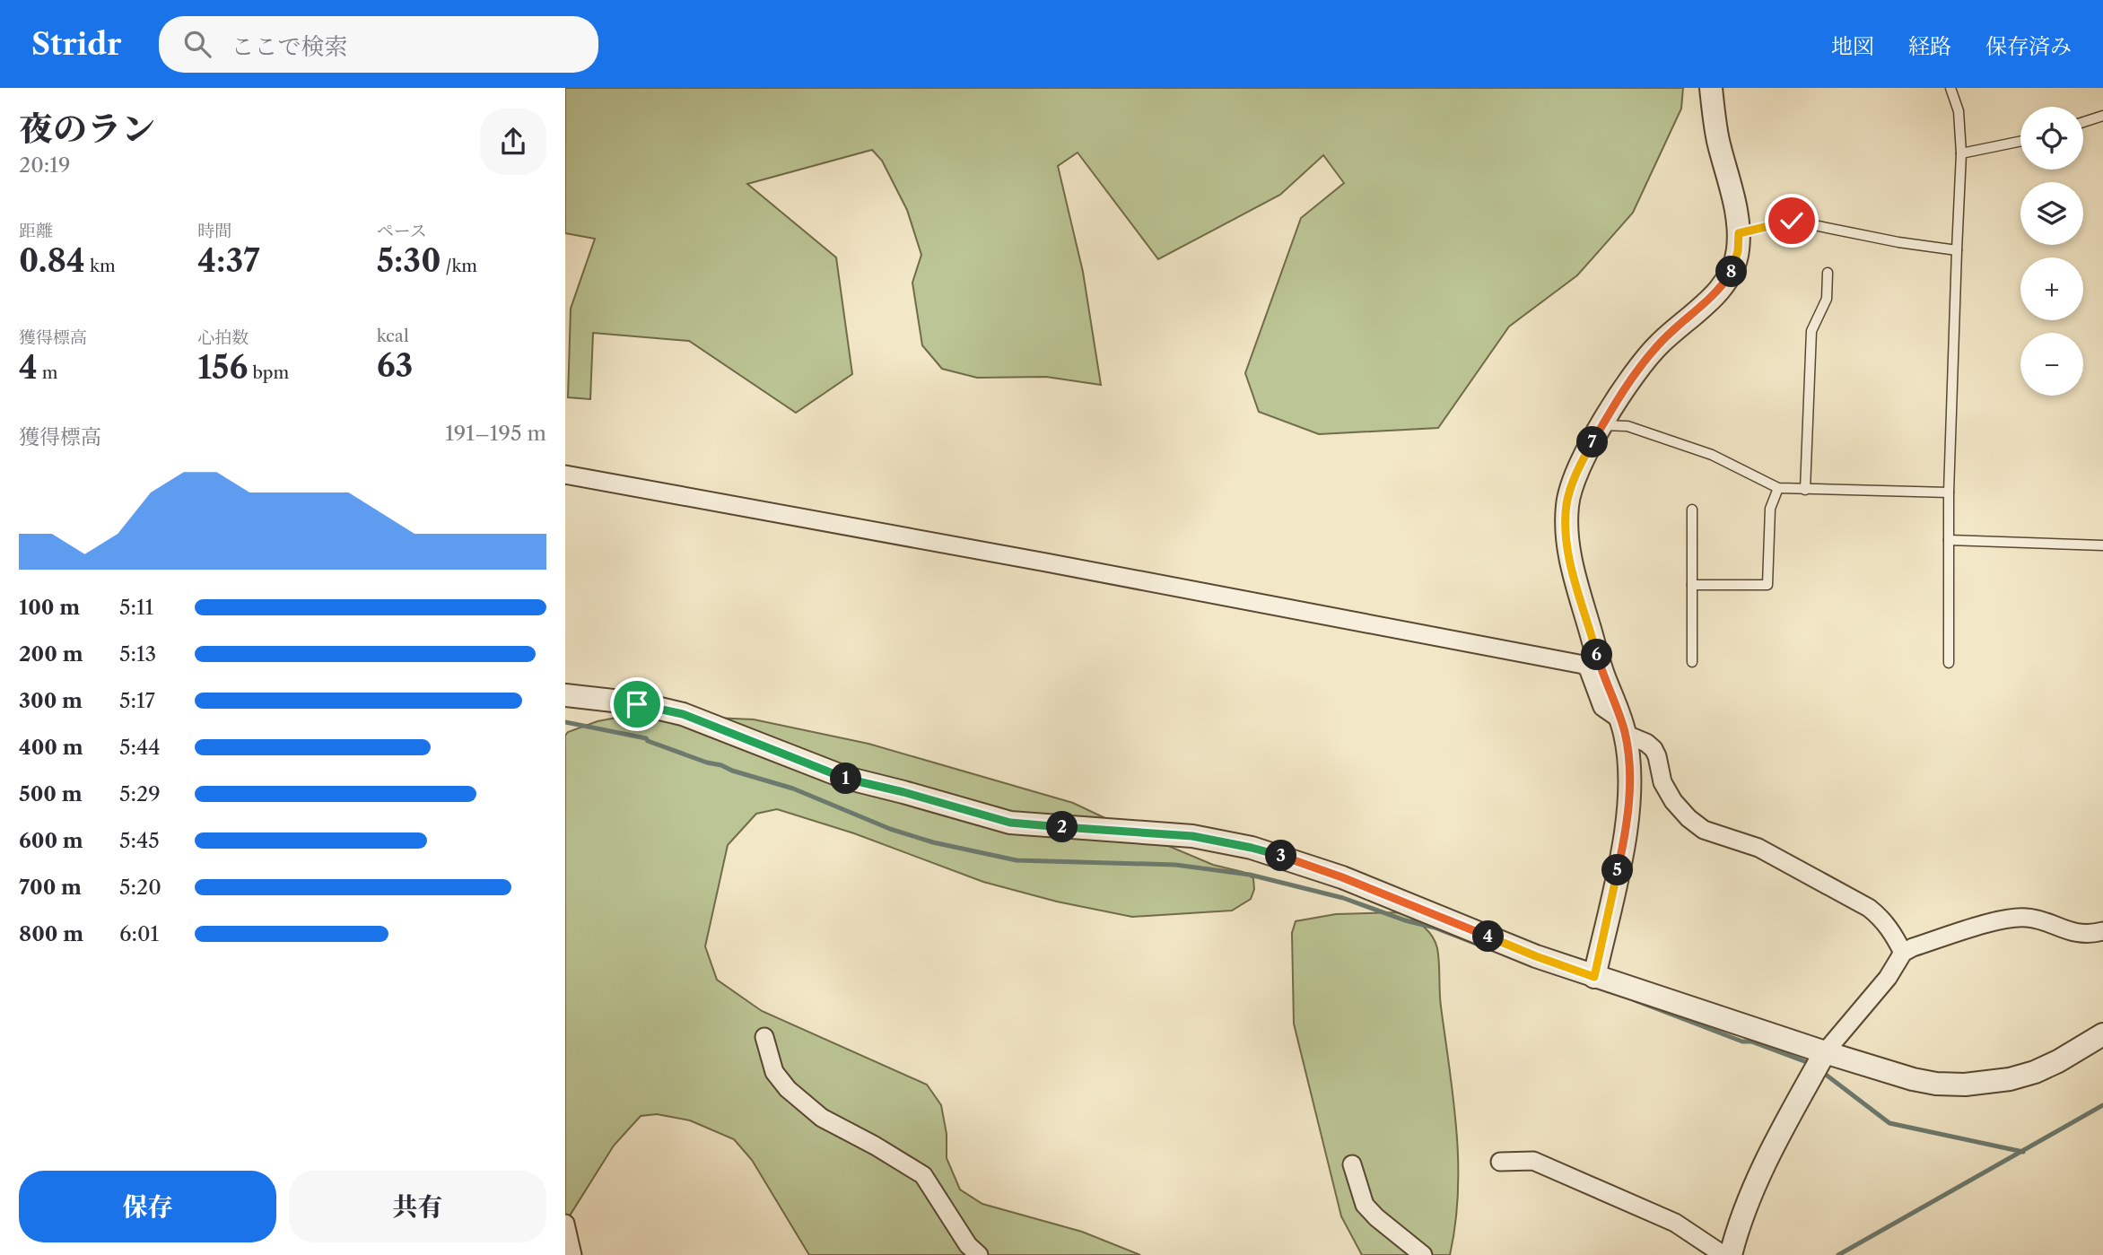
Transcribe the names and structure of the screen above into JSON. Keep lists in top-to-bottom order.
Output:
{
  "page": {
    "header": "Stridr",
    "search": "ここで検索",
    "nav": ["地図", "経路", "保存済み"],
    "heading": ["夜のラン", "20:19"],
    "map_buttons": ["+", "−"],
    "stats": [
      ["距離", "0.84 km"],
      ["時間", "4:37"],
      ["ペース", "5:30 /km"],
      ["獲得標高", "4 m"],
      ["心拍数", "156 bpm"],
      ["kcal", "63"]
    ],
    "pins": [
      "8",
      "7",
      "6",
      "1",
      "2",
      "3",
      "5",
      "4"
    ],
    "chart": ["獲得標高", "191–195 m"],
    "list": [
      {
        "name": "100 m",
        "note": "5:11"
      },
      {
        "name": "200 m",
        "note": "5:13"
      },
      {
        "name": "300 m",
        "note": "5:17"
      },
      {
        "name": "400 m",
        "note": "5:44"
      },
      {
        "name": "500 m",
        "note": "5:29"
      },
      {
        "name": "600 m",
        "note": "5:45"
      },
      {
        "name": "700 m",
        "note": "5:20"
      },
      {
        "name": "800 m",
        "note": "6:01"
      }
    ],
    "buttons": ["保存", "共有"]
  }
}
